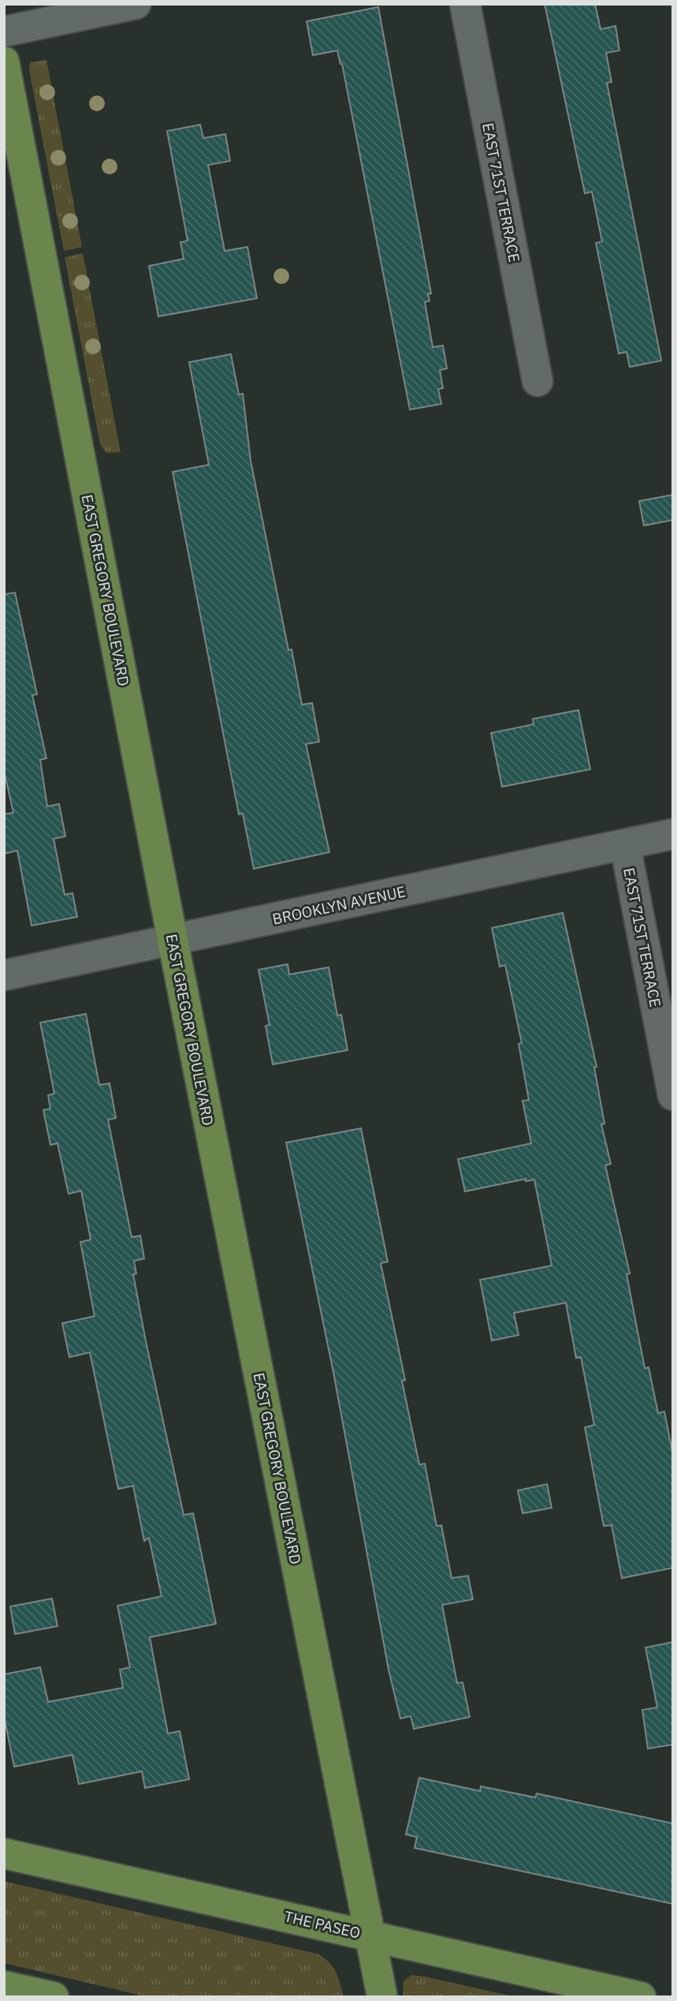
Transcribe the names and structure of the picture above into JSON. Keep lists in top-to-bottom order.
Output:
{
  "streets": {
    "main road": ["EAST GREGORY BOULEVARD", "THE PASEO"],
    "street": ["EAST 71ST TERRACE", "BROOKLYN AVENUE"]
  },
  "crossings": [
    ["EAST 71ST TERRACE", "BROOKLYN AVENUE"],
    ["EAST GREGORY BOULEVARD", "BROOKLYN AVENUE"],
    ["EAST GREGORY BOULEVARD", "THE PASEO"]
  ]
}
